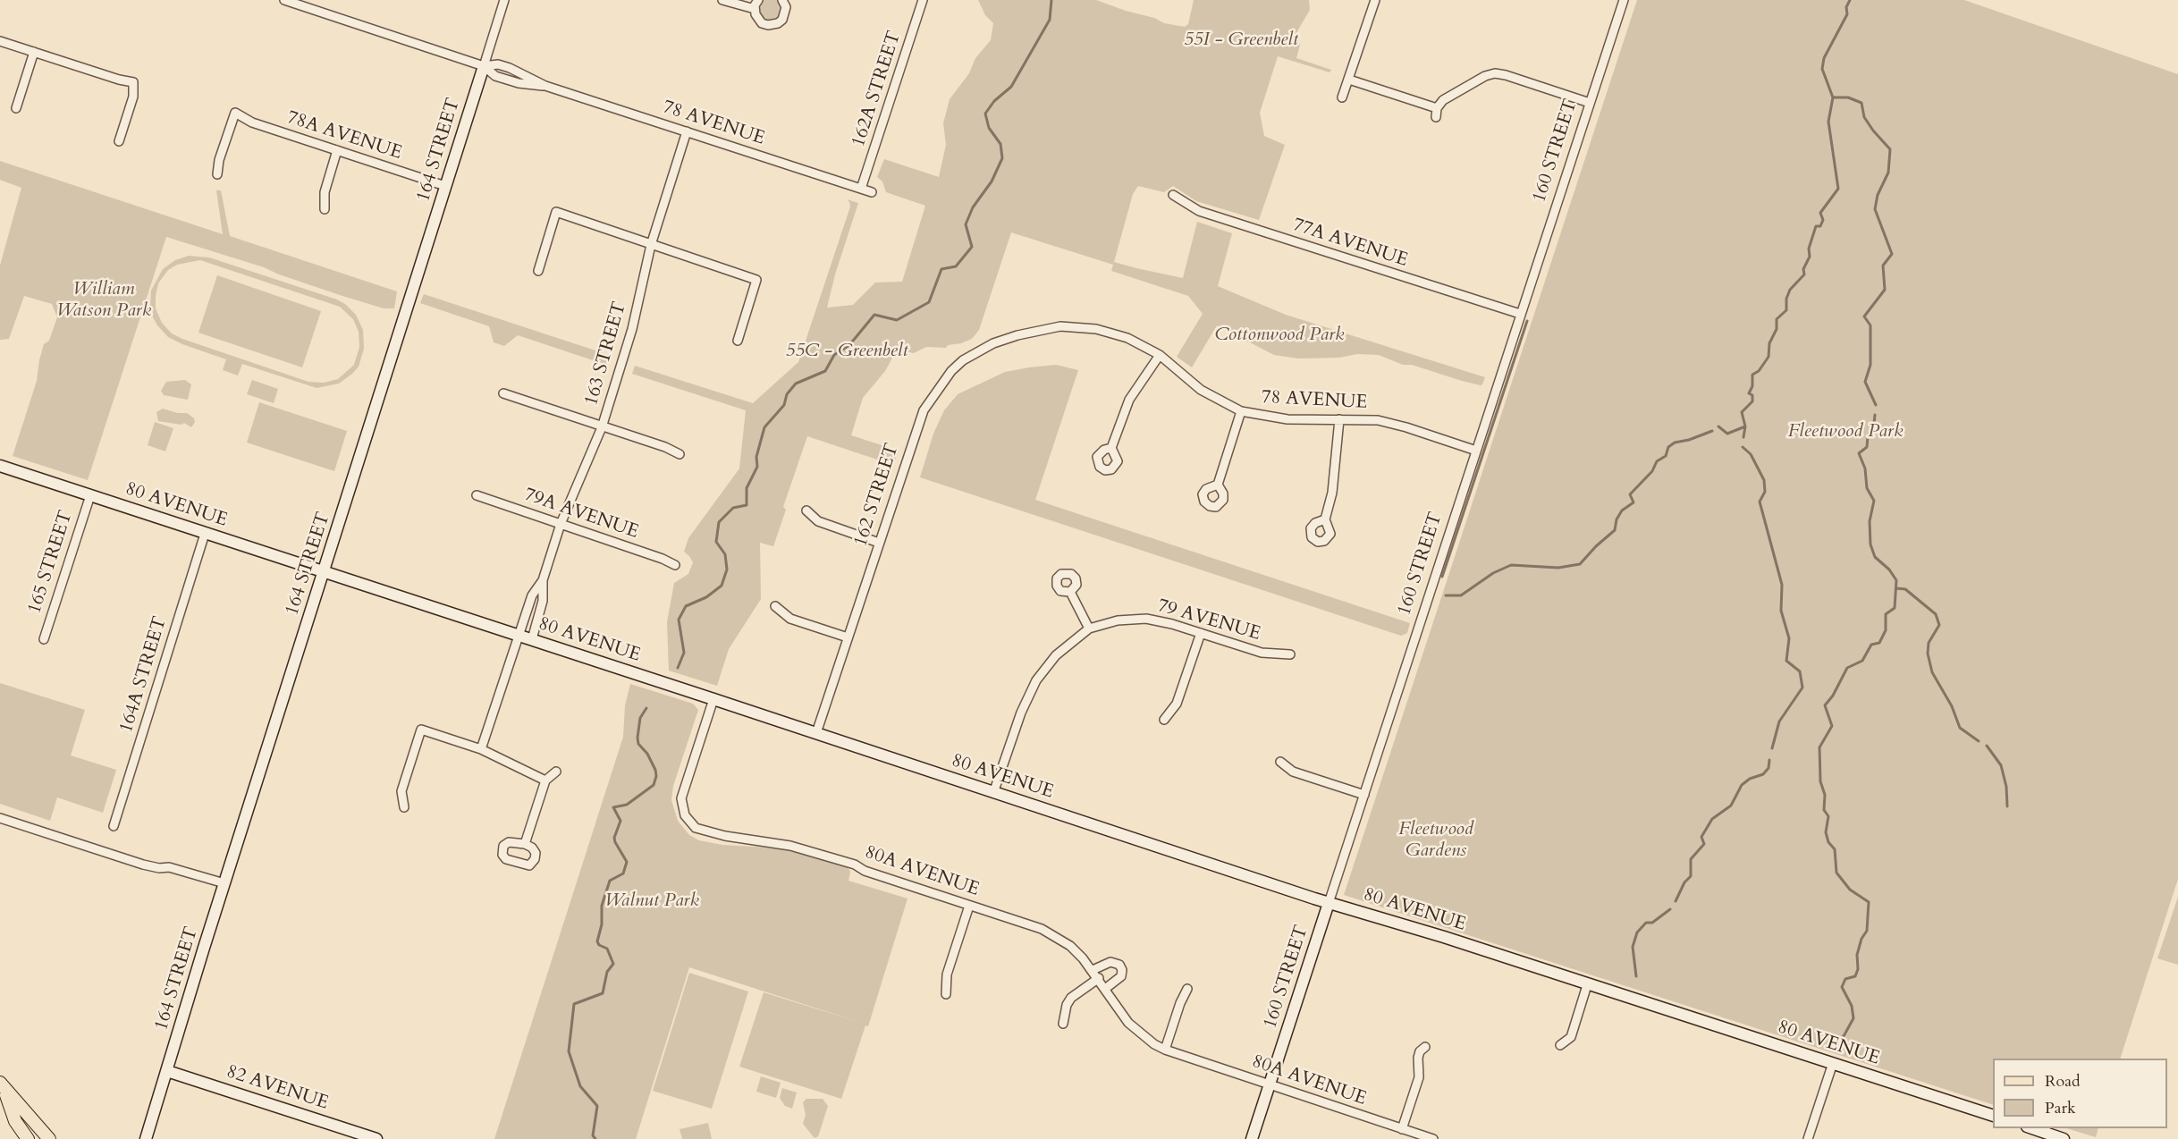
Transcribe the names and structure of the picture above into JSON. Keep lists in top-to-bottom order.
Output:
{
  "streets": {
    "street": [
      "162A STREET",
      "78 AVENUE",
      "78A AVENUE",
      "164 STREET",
      "160 STREET",
      "77A AVENUE",
      "163 STREET",
      "162 STREET",
      "80 AVENUE",
      "79A AVENUE",
      "165 STREET",
      "79 AVENUE",
      "164A STREET",
      "80A AVENUE",
      "82 AVENUE"
    ]
  },
  "crossings": [
    ["162A STREET", "78 AVENUE"],
    ["78 AVENUE", "164 STREET"],
    ["78 AVENUE", "160 STREET"],
    ["78 AVENUE", "163 STREET"],
    ["78 AVENUE", "162 STREET"],
    ["78A AVENUE", "164 STREET"],
    ["164 STREET", "80 AVENUE"],
    ["164 STREET", "82 AVENUE"],
    ["160 STREET", "77A AVENUE"],
    ["160 STREET", "80 AVENUE"],
    ["160 STREET", "80A AVENUE"],
    ["163 STREET", "80 AVENUE"],
    ["163 STREET", "79A AVENUE"],
    ["162 STREET", "80 AVENUE"],
    ["80 AVENUE", "165 STREET"],
    ["80 AVENUE", "164A STREET"],
    ["80 AVENUE", "80A AVENUE"]
  ],
  "parks": [
    "55I - Greenbelt",
    "William Watson Park",
    "Cottonwood Park",
    "55C - Greenbelt",
    "Fleetwood Park",
    "Fleetwood Gardens",
    "Walnut Park"
  ],
  "legend": ["Road", "Park"]
}
